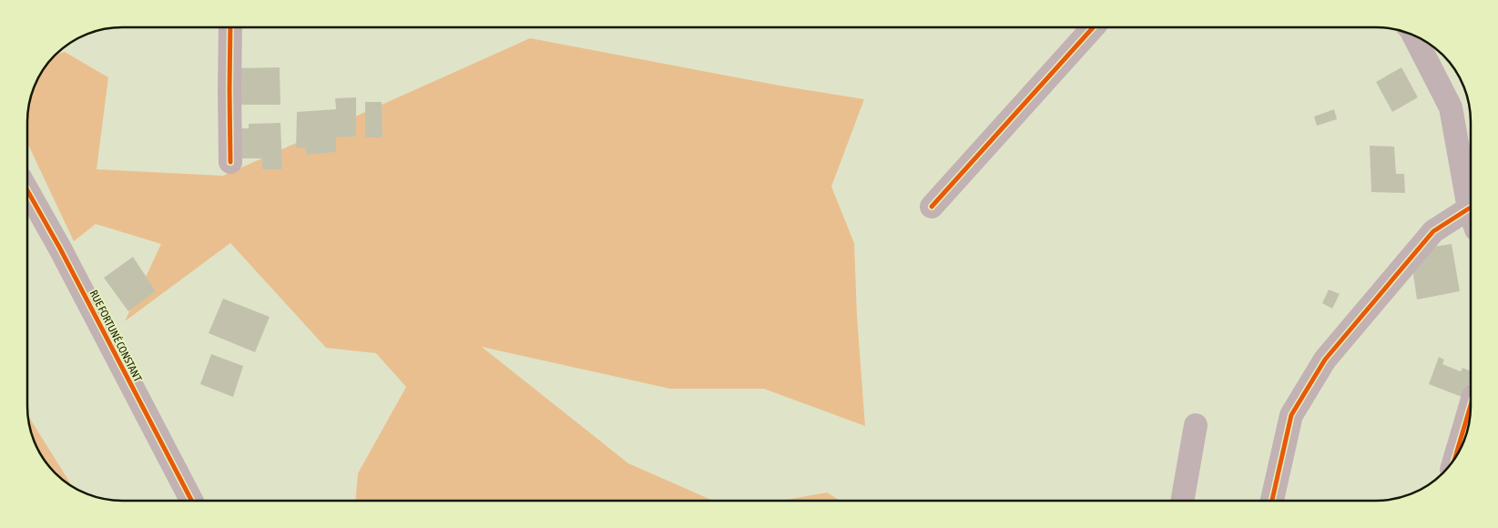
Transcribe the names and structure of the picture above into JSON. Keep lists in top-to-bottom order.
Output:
{
  "streets": {
    "street": ["RUE FORTUNÉ CONSTANT"]
  }
}
